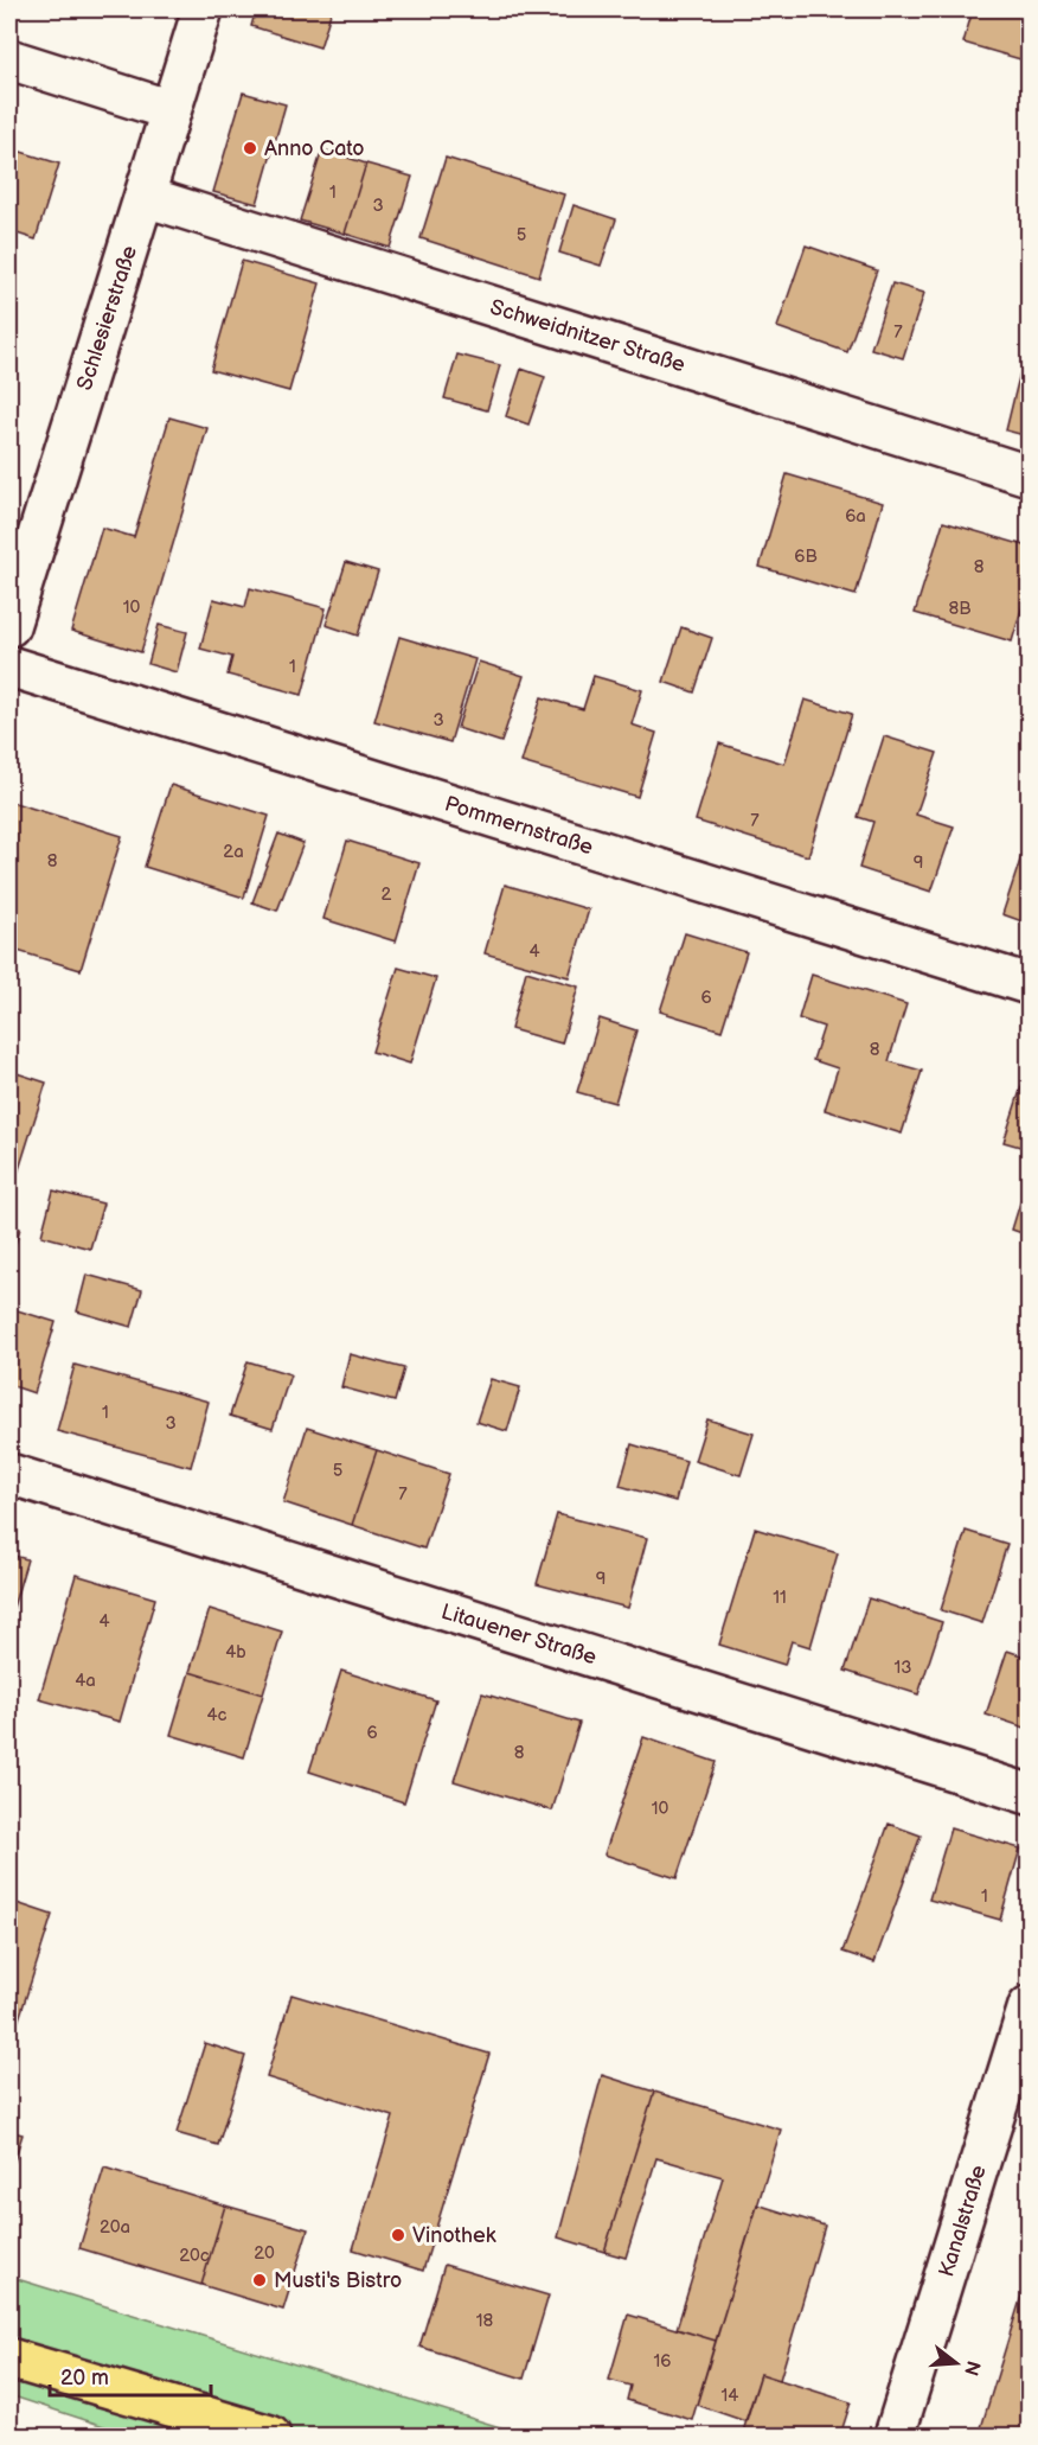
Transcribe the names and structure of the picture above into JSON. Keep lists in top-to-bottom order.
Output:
{
  "streets": {
    "street": [
      "Schlesierstraße",
      "Schweidnitzer Straße",
      "Pommernstraße",
      "Litauener Straße",
      "Kanalstraße"
    ]
  },
  "crossings": [
    ["Schlesierstraße", "Schweidnitzer Straße"]
  ],
  "places": ["Anno Cato", "Vinothek", "Musti's Bistro"],
  "house_numbers": [
    "1",
    "3",
    "5",
    "7",
    "6a",
    "6B",
    "8",
    "10",
    "8B",
    "1",
    "3",
    "7",
    "2a",
    "8",
    "9",
    "2",
    "4",
    "6",
    "8",
    "1",
    "3",
    "5",
    "7",
    "9",
    "11",
    "4",
    "4b",
    "13",
    "4a",
    "4c",
    "6",
    "8",
    "10",
    "1",
    "20a",
    "20",
    "20c",
    "18",
    "16",
    "14"
  ],
  "scale_bar": "20 m",
  "north": "right"
}
